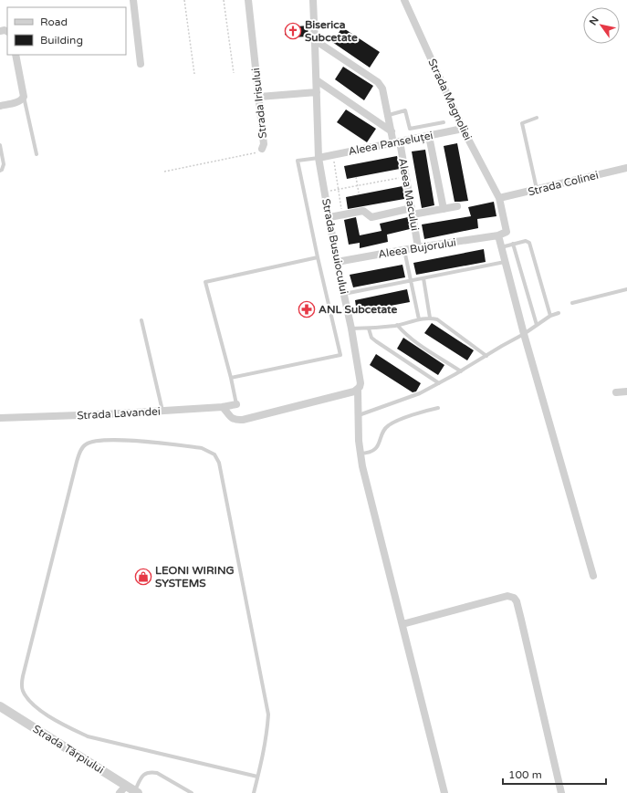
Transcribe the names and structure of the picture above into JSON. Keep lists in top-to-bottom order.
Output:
{
  "streets": {
    "street": [
      "Strada Magnoliei",
      "Strada Irisului",
      "Aleea Panseluței",
      "Strada Colinei",
      "Aleea Macului",
      "Strada Busuiocului",
      "Aleea Bujorului",
      "Strada Lavandei",
      "Strada Tărpiului"
    ]
  },
  "crossings": [
    ["Strada Magnoliei", "Aleea Panseluței"],
    ["Strada Magnoliei", "Strada Colinei"],
    ["Strada Magnoliei", "Aleea Bujorului"],
    ["Aleea Panseluței", "Aleea Macului"],
    ["Aleea Panseluței", "Strada Busuiocului"],
    ["Aleea Macului", "Strada Busuiocului"],
    ["Aleea Macului", "Aleea Bujorului"],
    ["Strada Busuiocului", "Aleea Bujorului"]
  ],
  "places": {
    "church": ["Biserica Subcetate"],
    "pharmacy": ["ANL Subcetate"],
    "shop": ["LEONI WIRING SYSTEMS"]
  },
  "legend": ["Road", "Building"],
  "scale_bar": "100 m",
  "north": "top left"
}
